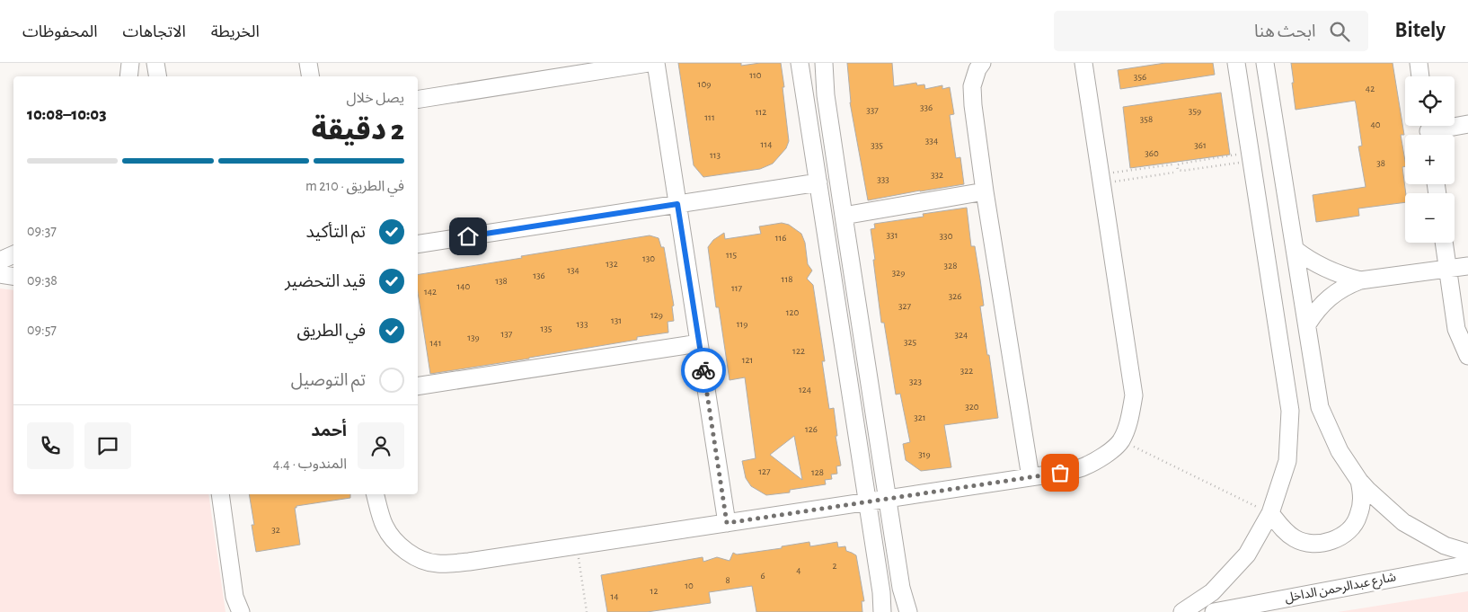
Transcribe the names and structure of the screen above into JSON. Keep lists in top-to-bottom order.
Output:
{
  "streets": {
    "street": ["شارع عبدالرحمن الداخل"]
  },
  "house_numbers": [
    "110",
    "356",
    "109",
    "42",
    "336",
    "337",
    "359",
    "112",
    "111",
    "358",
    "40",
    "334",
    "114",
    "335",
    "361",
    "360",
    "113",
    "38",
    "332",
    "333",
    "331",
    "330",
    "116",
    "115",
    "130",
    "132",
    "328",
    "134",
    "329",
    "136",
    "118",
    "138",
    "140",
    "117",
    "142",
    "326",
    "327",
    "120",
    "129",
    "131",
    "133",
    "119",
    "135",
    "137",
    "324",
    "139",
    "325",
    "141",
    "122",
    "121",
    "322",
    "323",
    "124",
    "320",
    "321",
    "126",
    "319",
    "127",
    "128",
    "32",
    "2",
    "4",
    "6",
    "8",
    "10",
    "12",
    "14"
  ],
  "page": {
    "header": "Bitely",
    "search": "ابحث هنا",
    "nav": ["الخريطة", "الاتجاهات", "المحفوظات"],
    "map_buttons": ["+", "−"],
    "heading": ["2 دقيقة", "يصل خلال", "10:03–10:08"],
    "panel": ["أحمد", "المندوب · 4.4"],
    "bar": "في الطريق · 210 m",
    "list": [
      ["تم التأكيد", "09:37"],
      ["قيد التحضير", "09:38"],
      ["في الطريق", "09:57"],
      "تم التوصيل"
    ]
  }
}
